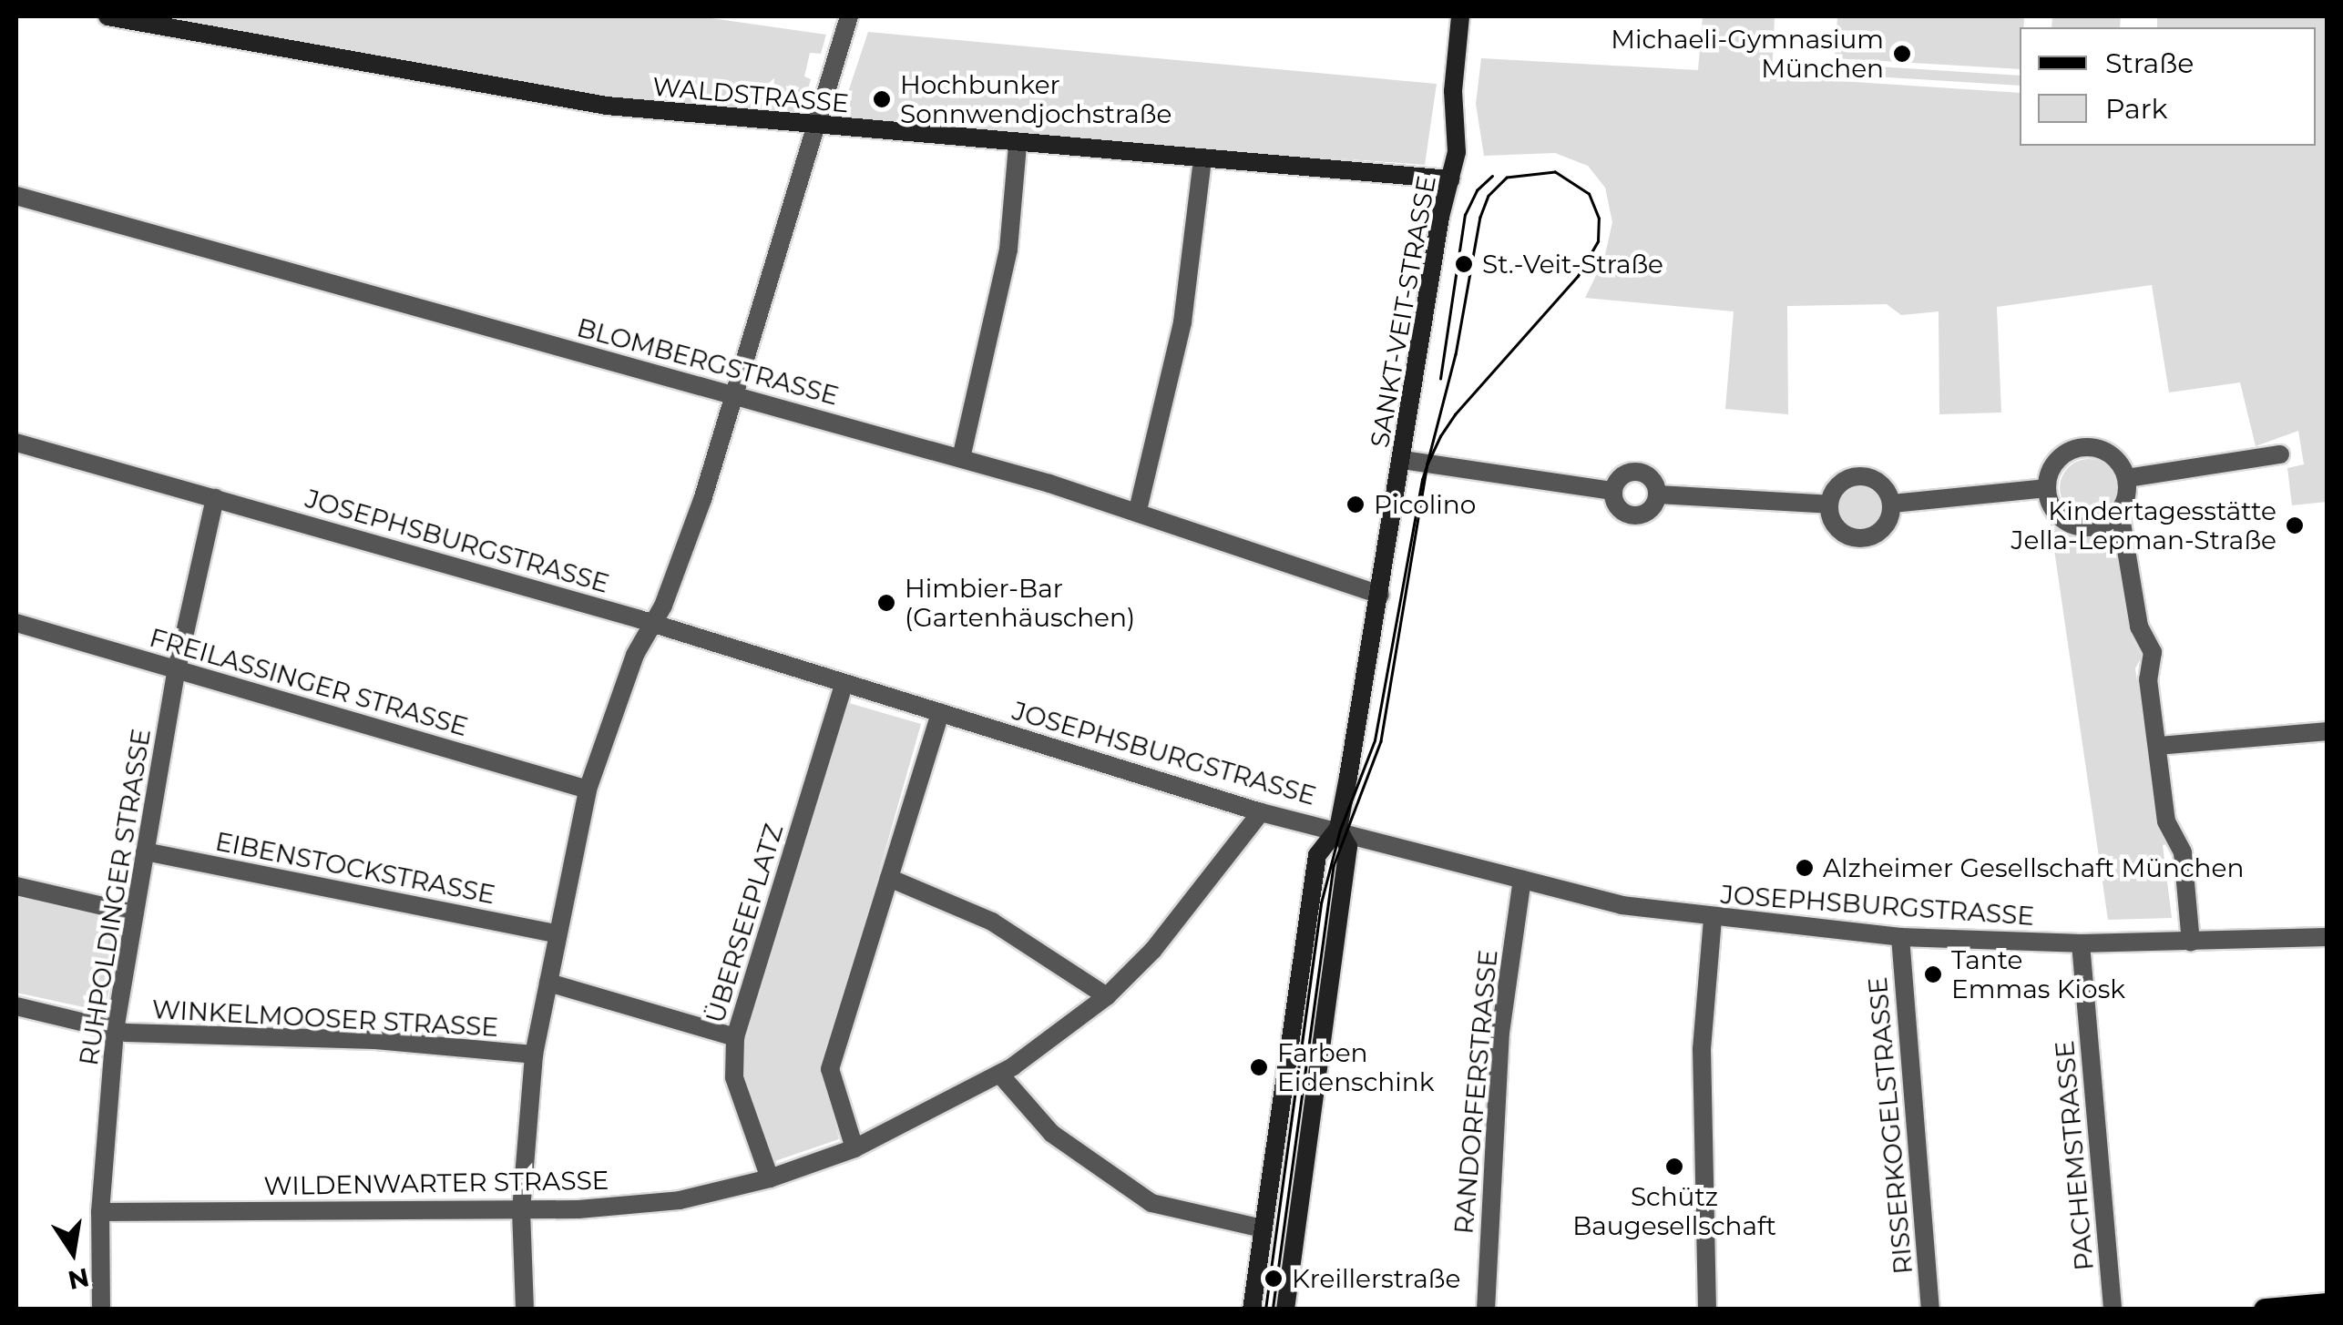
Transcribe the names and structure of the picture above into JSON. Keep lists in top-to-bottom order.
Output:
{
  "streets": {
    "street": [
      "WALDSTRASSE",
      "SANKT-VEIT-STRASSE",
      "BLOMBERGSTRASSE",
      "JOSEPHSBURGSTRASSE",
      "FREILASSINGER STRASSE",
      "EIBENSTOCKSTRASSE",
      "RUHPOLDINGER STRASSE",
      "ÜBERSEEPLATZ",
      "WINKELMOOSER STRASSE",
      "RANDORFERSTRASSE",
      "RISSERKOGELSTRASSE",
      "PACHEMSTRASSE",
      "WILDENWARTER STRASSE"
    ]
  },
  "crossings": [
    ["WALDSTRASSE", "SANKT-VEIT-STRASSE"],
    ["SANKT-VEIT-STRASSE", "BLOMBERGSTRASSE"],
    ["SANKT-VEIT-STRASSE", "JOSEPHSBURGSTRASSE"],
    ["JOSEPHSBURGSTRASSE", "RUHPOLDINGER STRASSE"],
    ["JOSEPHSBURGSTRASSE", "ÜBERSEEPLATZ"],
    ["JOSEPHSBURGSTRASSE", "RANDORFERSTRASSE"],
    ["JOSEPHSBURGSTRASSE", "RISSERKOGELSTRASSE"],
    ["JOSEPHSBURGSTRASSE", "PACHEMSTRASSE"],
    ["JOSEPHSBURGSTRASSE", "WILDENWARTER STRASSE"],
    ["FREILASSINGER STRASSE", "RUHPOLDINGER STRASSE"],
    ["EIBENSTOCKSTRASSE", "RUHPOLDINGER STRASSE"],
    ["RUHPOLDINGER STRASSE", "WINKELMOOSER STRASSE"],
    ["RUHPOLDINGER STRASSE", "WILDENWARTER STRASSE"],
    ["ÜBERSEEPLATZ", "WILDENWARTER STRASSE"]
  ],
  "places": [
    "Michaeli-Gymnasium München",
    "Hochbunker Sonnwendjochstraße",
    "St.-Veit-Straße",
    "Picolino",
    "Kindertagesstätte Jella-Lepman-Straße",
    "Himbier-Bar (Gartenhäuschen)",
    "Alzheimer Gesellschaft München",
    "Tante Emmas Kiosk",
    "Farben Eidenschink",
    "Schütz Baugesellschaft",
    "Kreillerstraße"
  ],
  "legend": ["Straße", "Park"],
  "north": "bottom"
}
